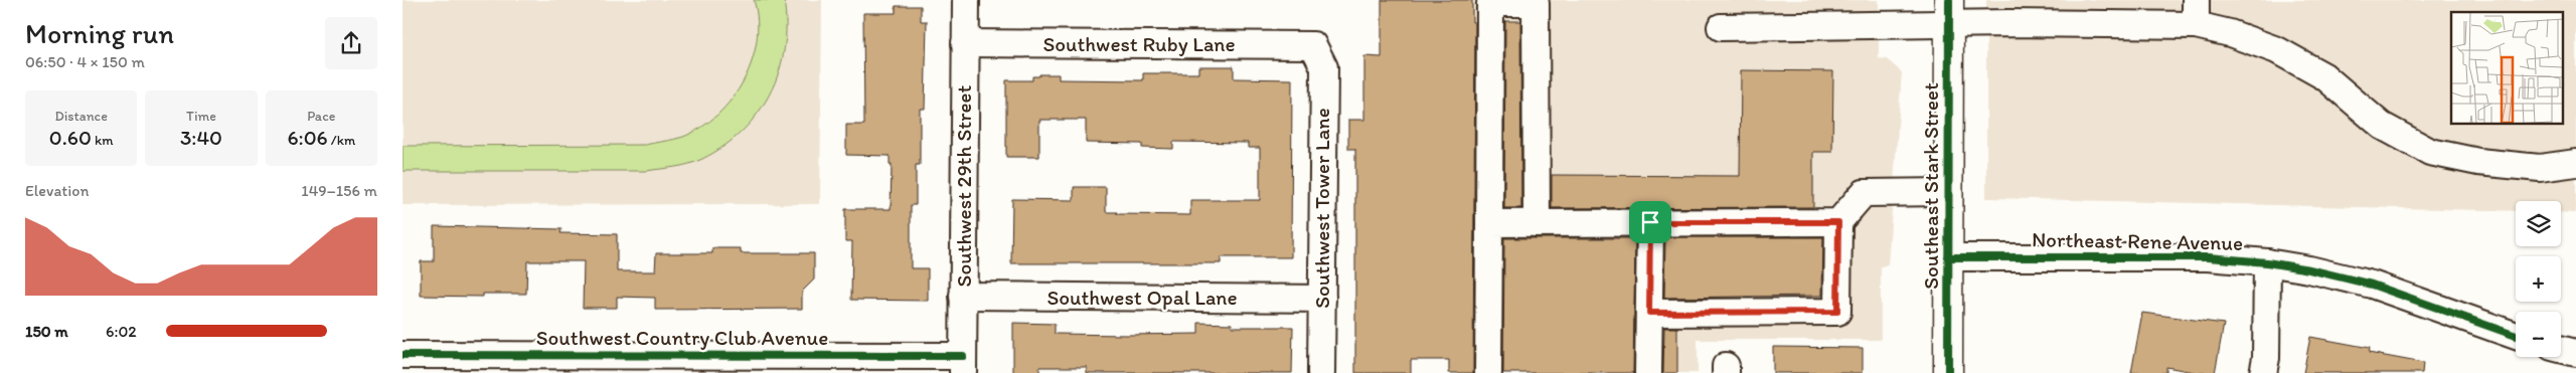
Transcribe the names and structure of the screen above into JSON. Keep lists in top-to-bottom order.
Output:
{
  "streets": {
    "main road": ["Southeast Stark Street"],
    "street": [
      "Southwest Ruby Lane",
      "Southwest 29th Street",
      "Southwest Tower Lane",
      "Northeast Rene Avenue",
      "Southwest Opal Lane",
      "Southwest Country Club Avenue"
    ]
  },
  "crossings": [
    ["Southwest Ruby Lane", "Southwest 29th Street"],
    ["Southwest Ruby Lane", "Southwest Tower Lane"],
    ["Southwest 29th Street", "Southwest Opal Lane"],
    ["Southwest 29th Street", "Southwest Country Club Avenue"],
    ["Southeast Stark Street", "Northeast Rene Avenue"],
    ["Southwest Tower Lane", "Southwest Opal Lane"]
  ],
  "page": {
    "heading": ["Morning run", "06:50 · 4 × 150 m"],
    "stats": [
      ["Distance", "0.60 km"],
      ["Time", "3:40"],
      ["Pace", "6:06 /km"]
    ],
    "chart": ["Elevation", "149–156 m"],
    "map_buttons": ["+", "−"],
    "list": [
      {
        "name": "150 m",
        "note": "6:02"
      }
    ]
  }
}
